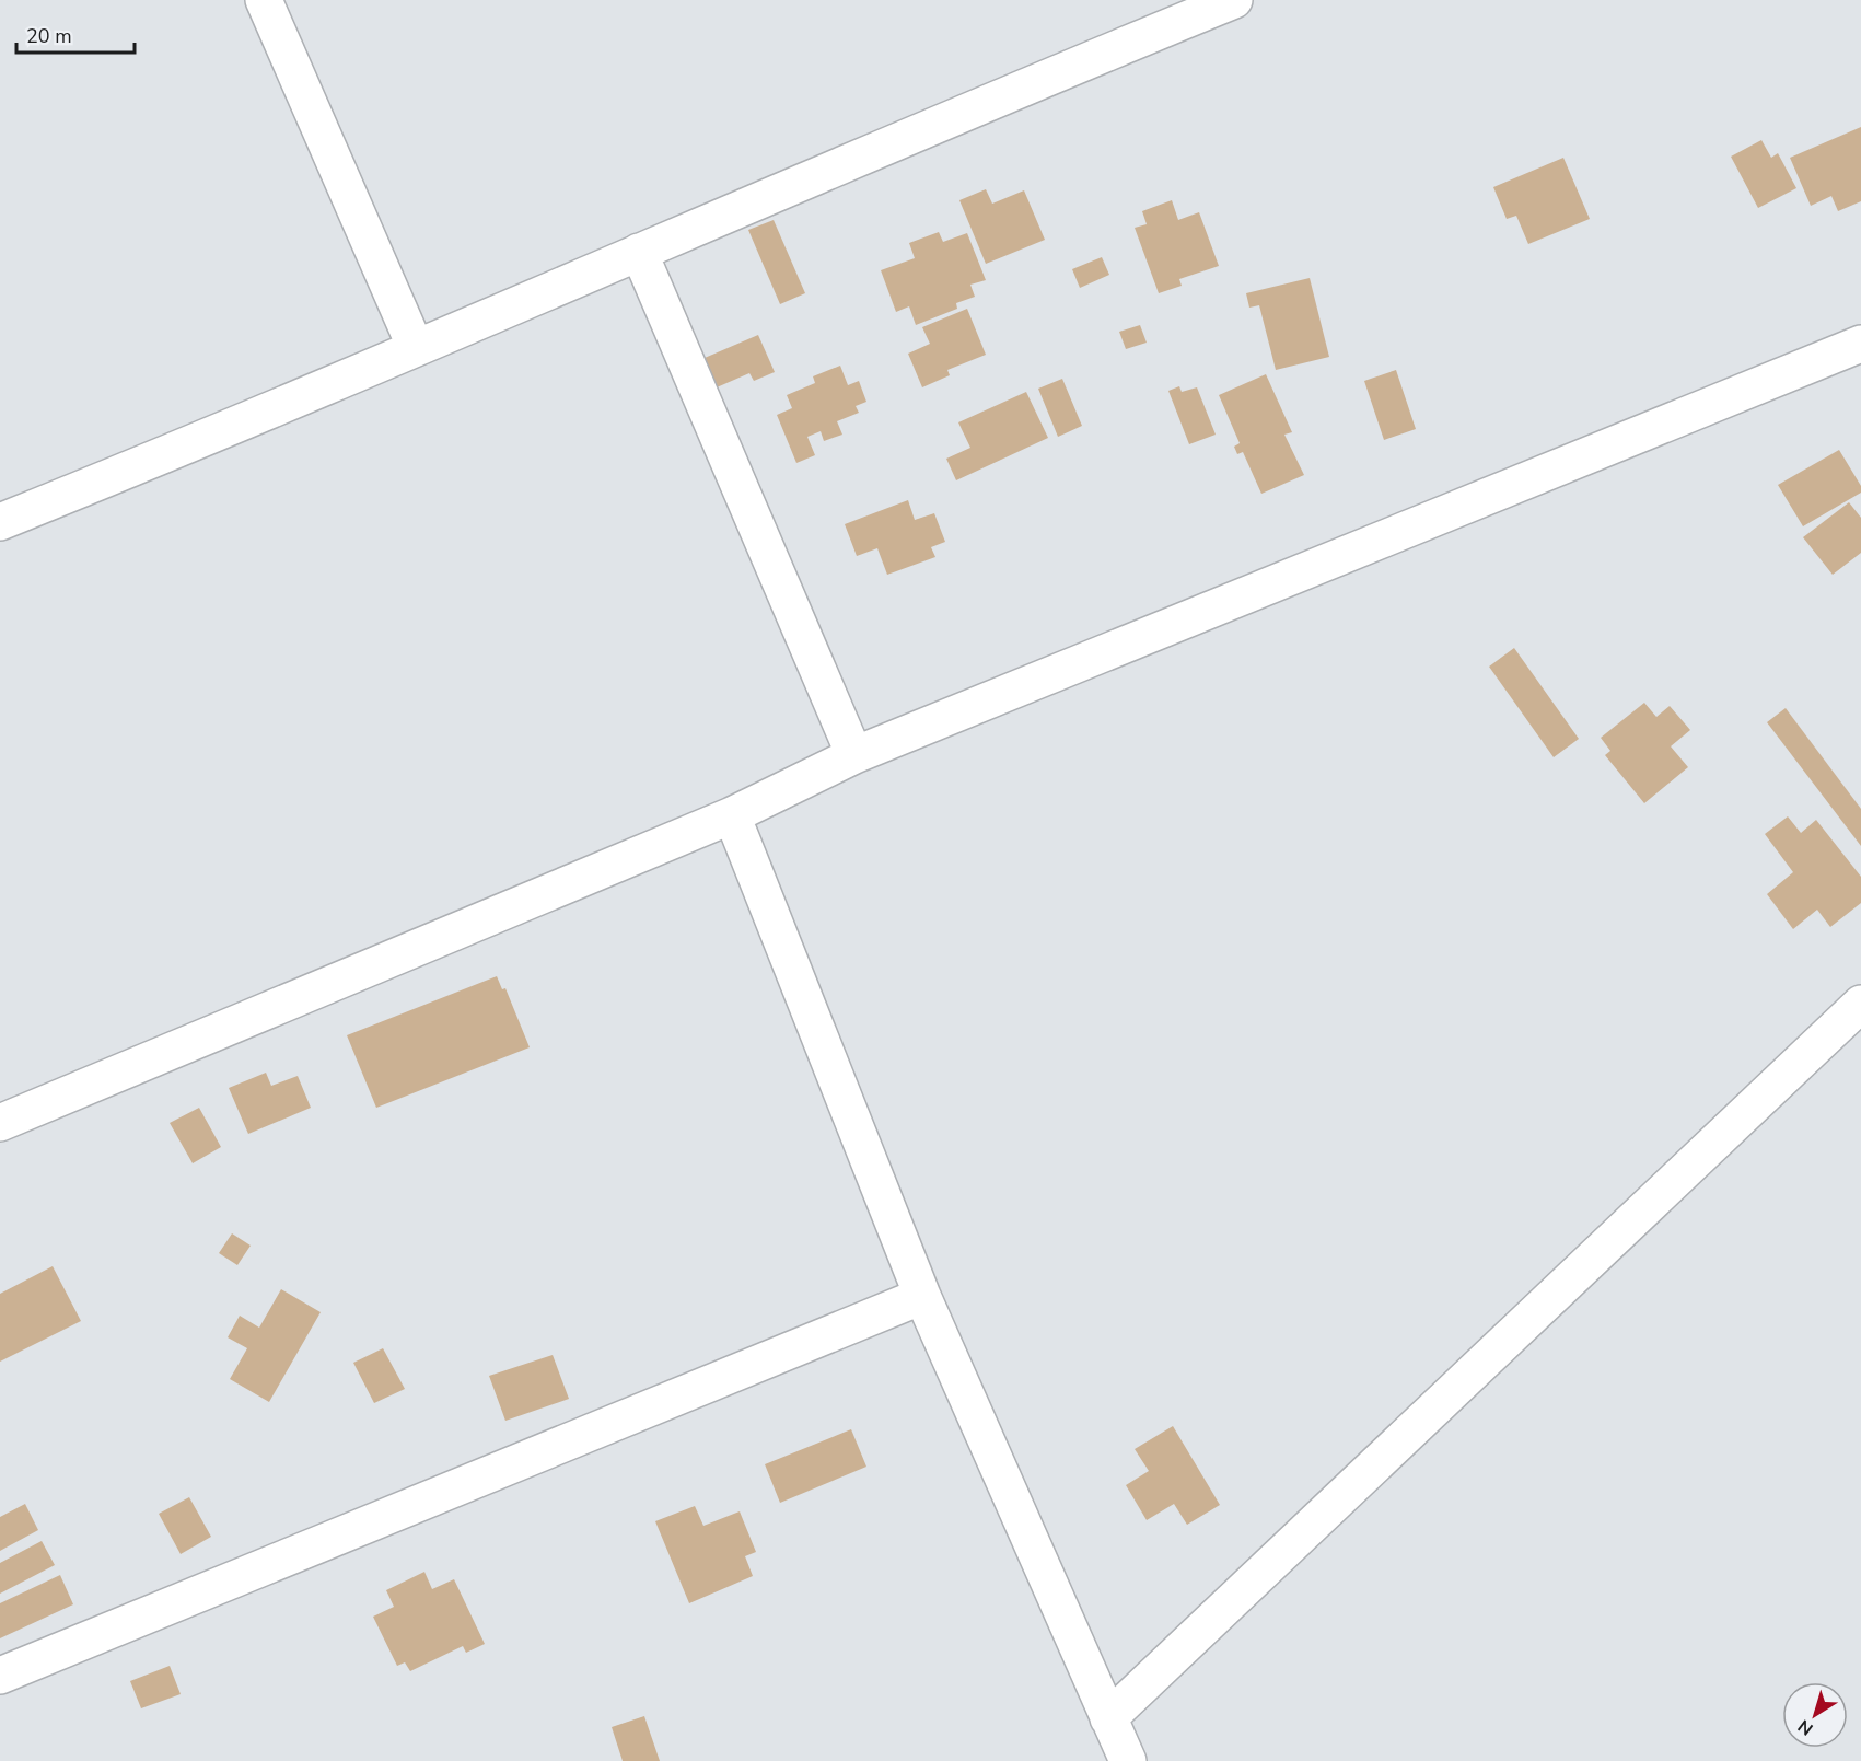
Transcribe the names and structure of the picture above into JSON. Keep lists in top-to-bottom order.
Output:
{
  "scale_bar": "20 m",
  "north": "bottom left"
}
